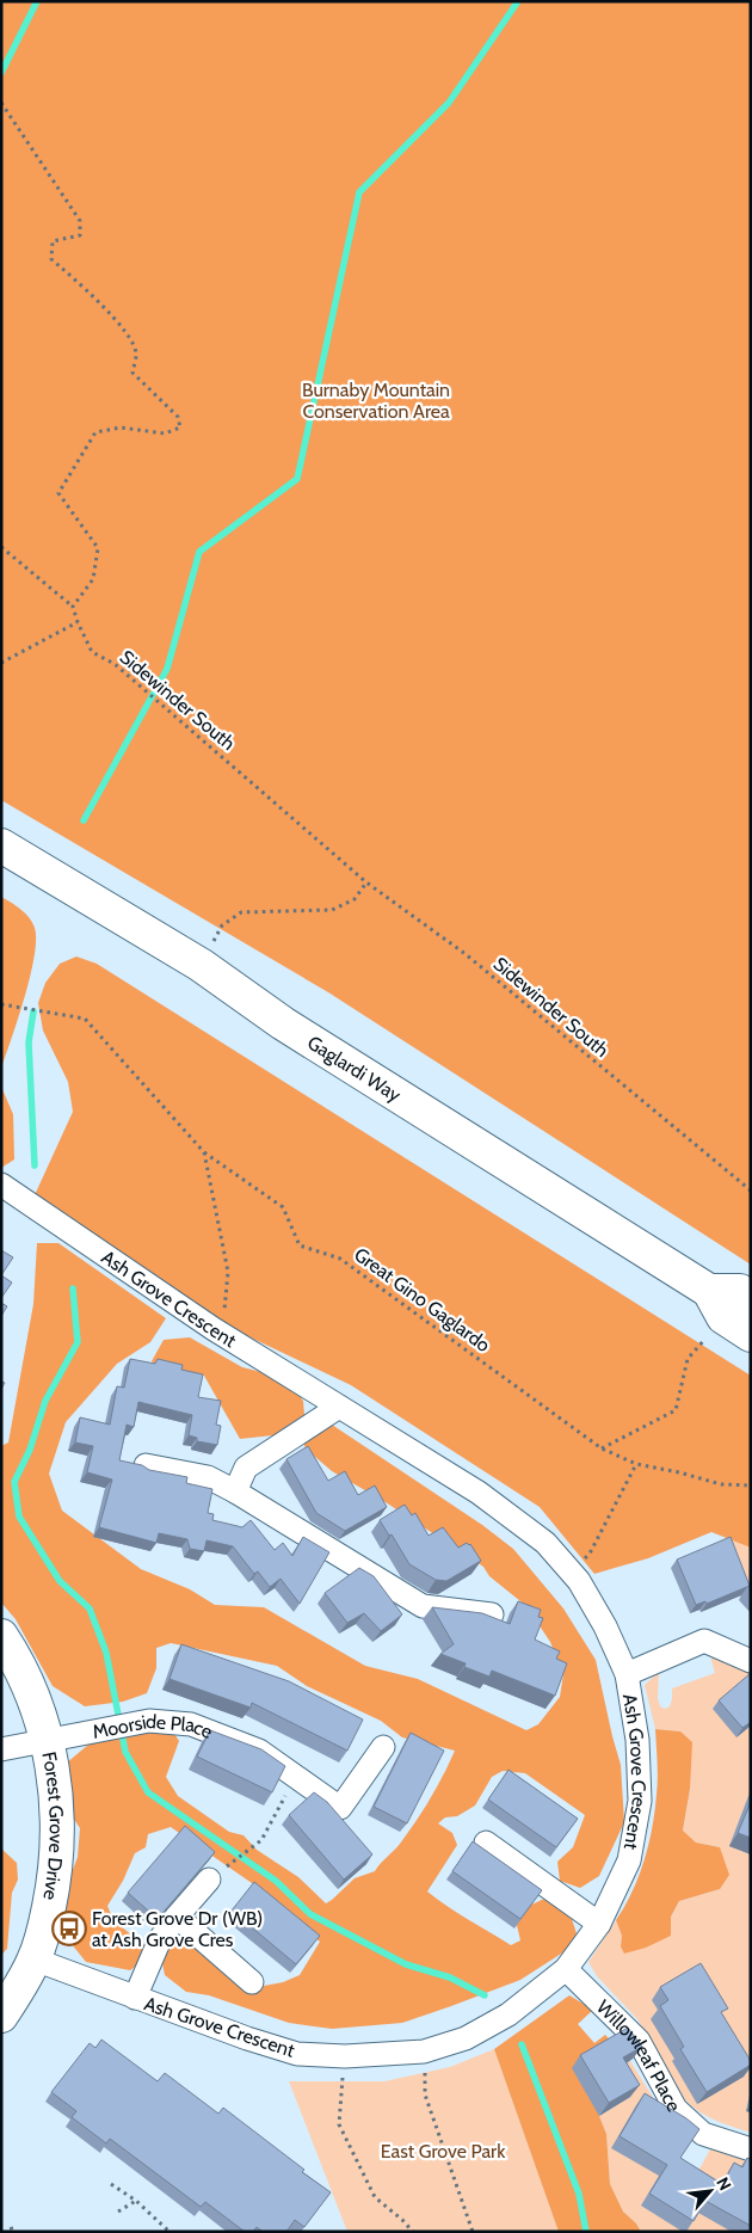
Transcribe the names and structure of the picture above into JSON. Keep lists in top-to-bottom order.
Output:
{
  "streets": {
    "main road": ["Gaglardi Way", "Forest Grove Drive"],
    "street": ["Ash Grove Crescent", "Moorside Place", "Willowleaf Place"],
    "path": ["Sidewinder South", "Great Gino Gaglardo"]
  },
  "crossings": [
    ["Ash Grove Crescent", "Forest Grove Drive"],
    ["Ash Grove Crescent", "Willowleaf Place"],
    ["Moorside Place", "Forest Grove Drive"]
  ],
  "parks": ["Burnaby Mountain Conservation Area", "East Grove Park"],
  "places": {
    "bus stop": ["Forest Grove Dr (WB) at Ash Grove Cres"]
  },
  "north": "top right"
}
